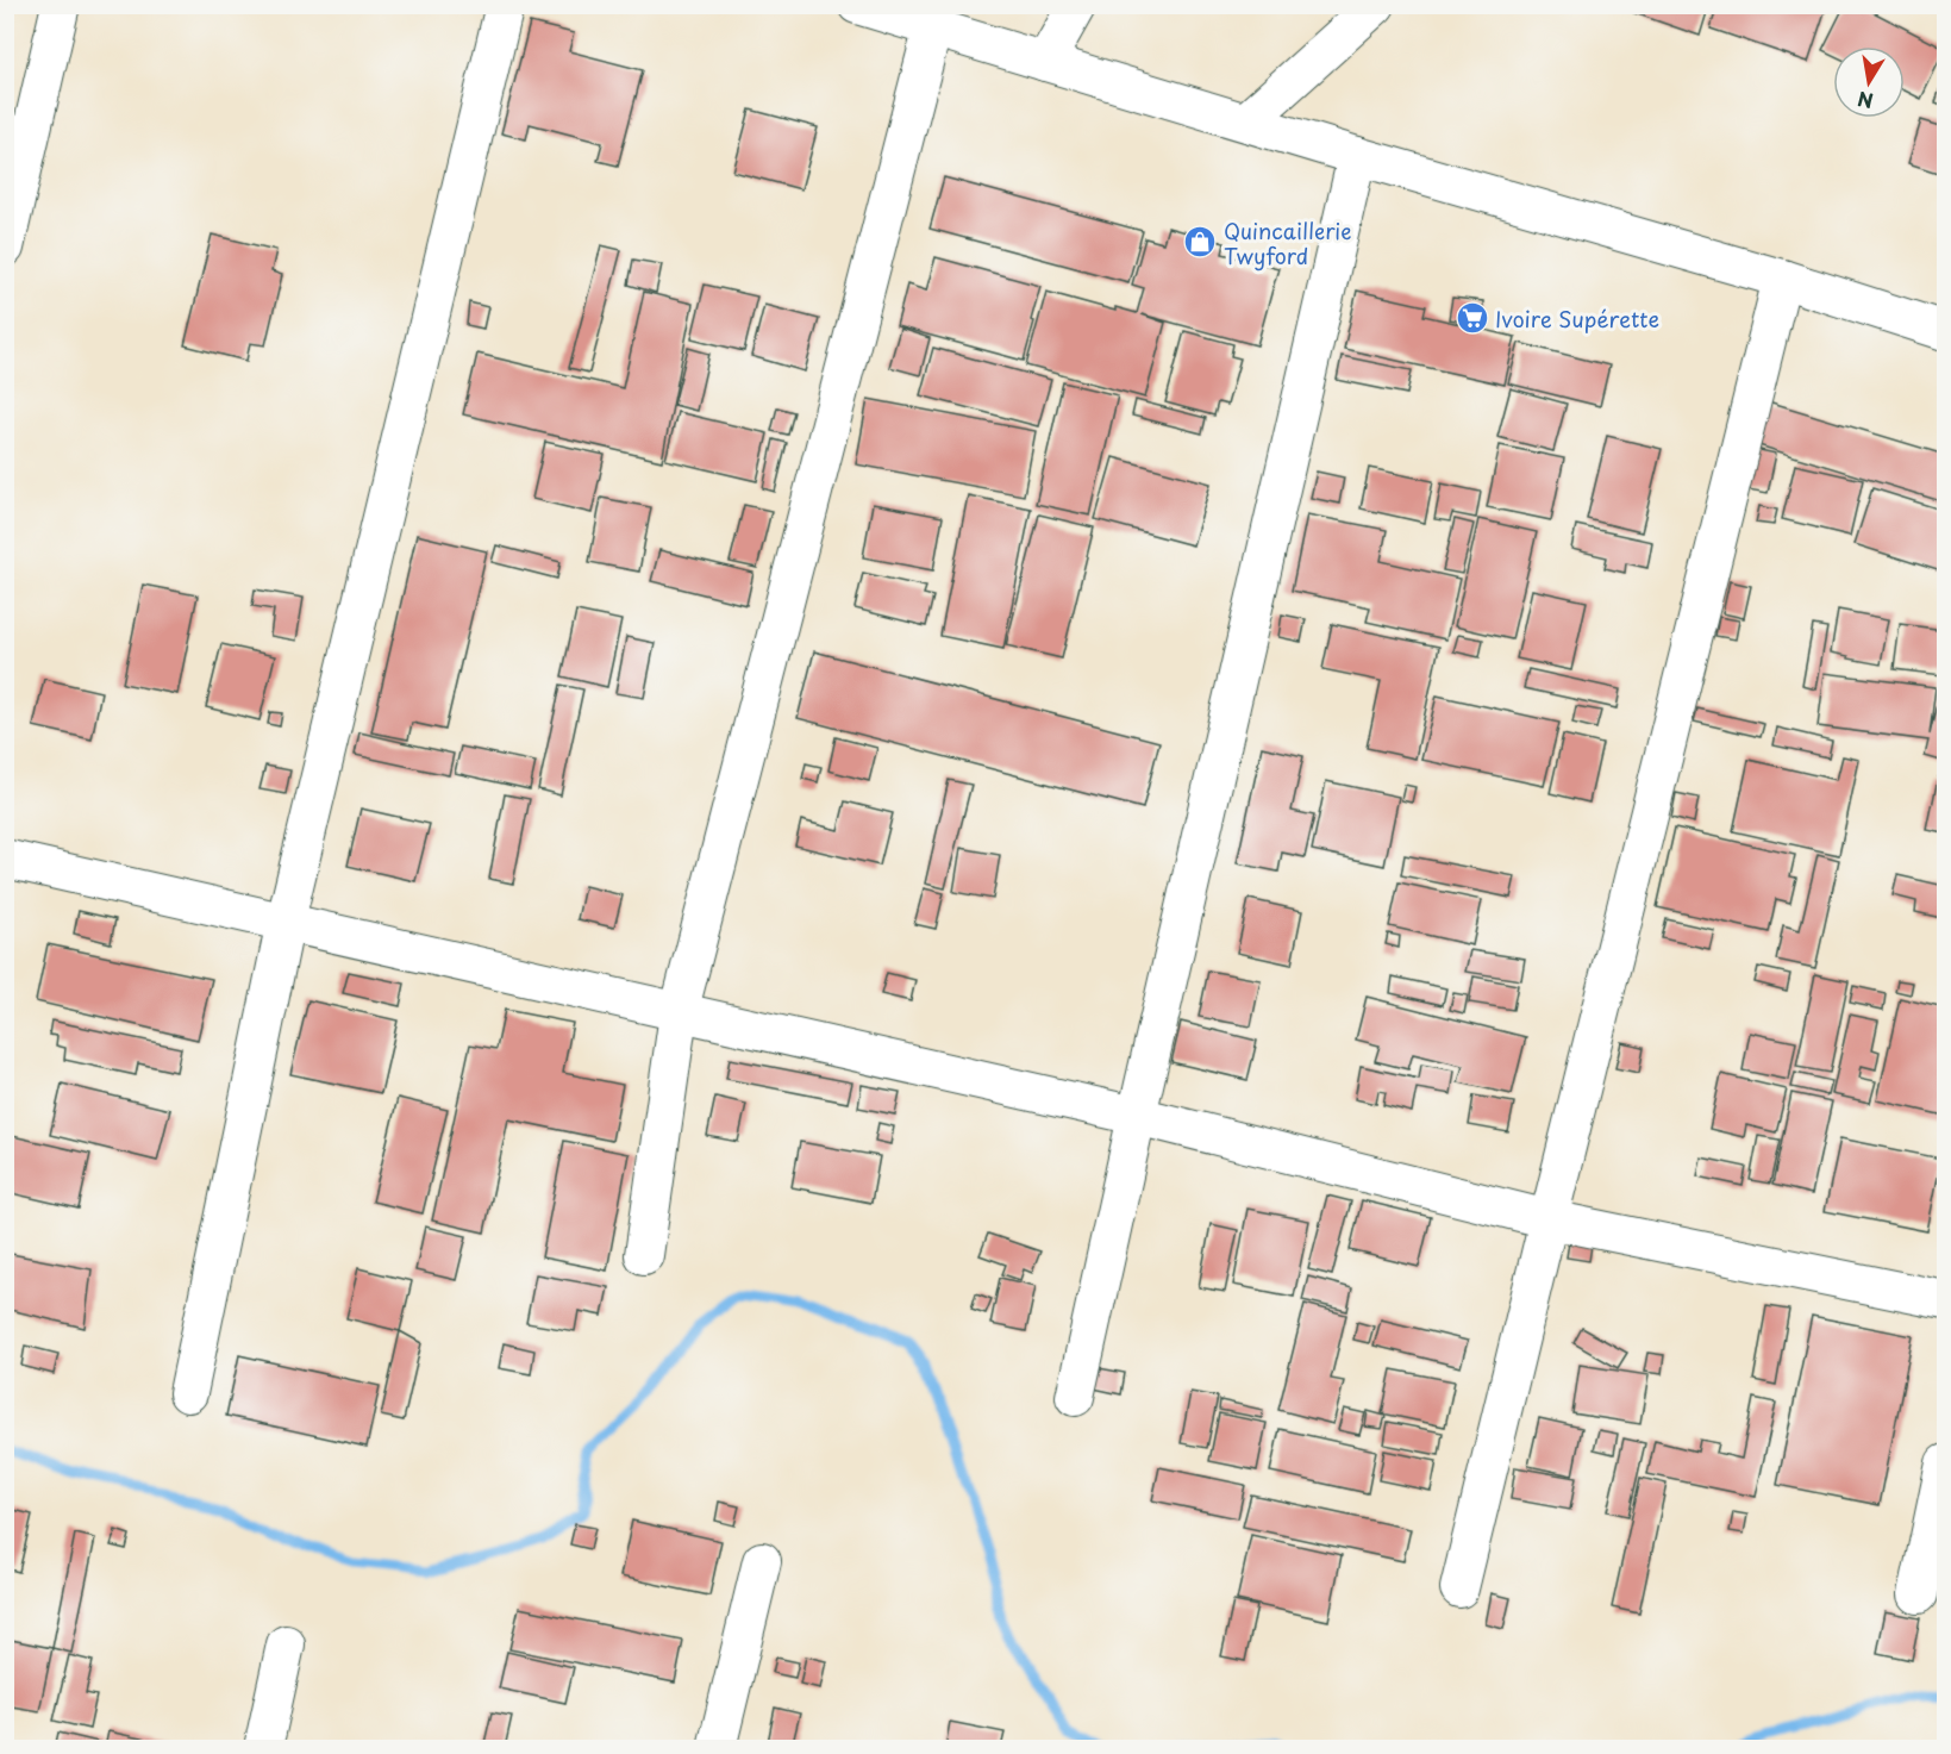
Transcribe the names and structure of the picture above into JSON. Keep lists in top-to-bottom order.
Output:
{
  "places": {
    "shop": ["Quincaillerie Twyford"],
    "supermarket": ["Ivoire Supérette"]
  },
  "north": "bottom"
}
